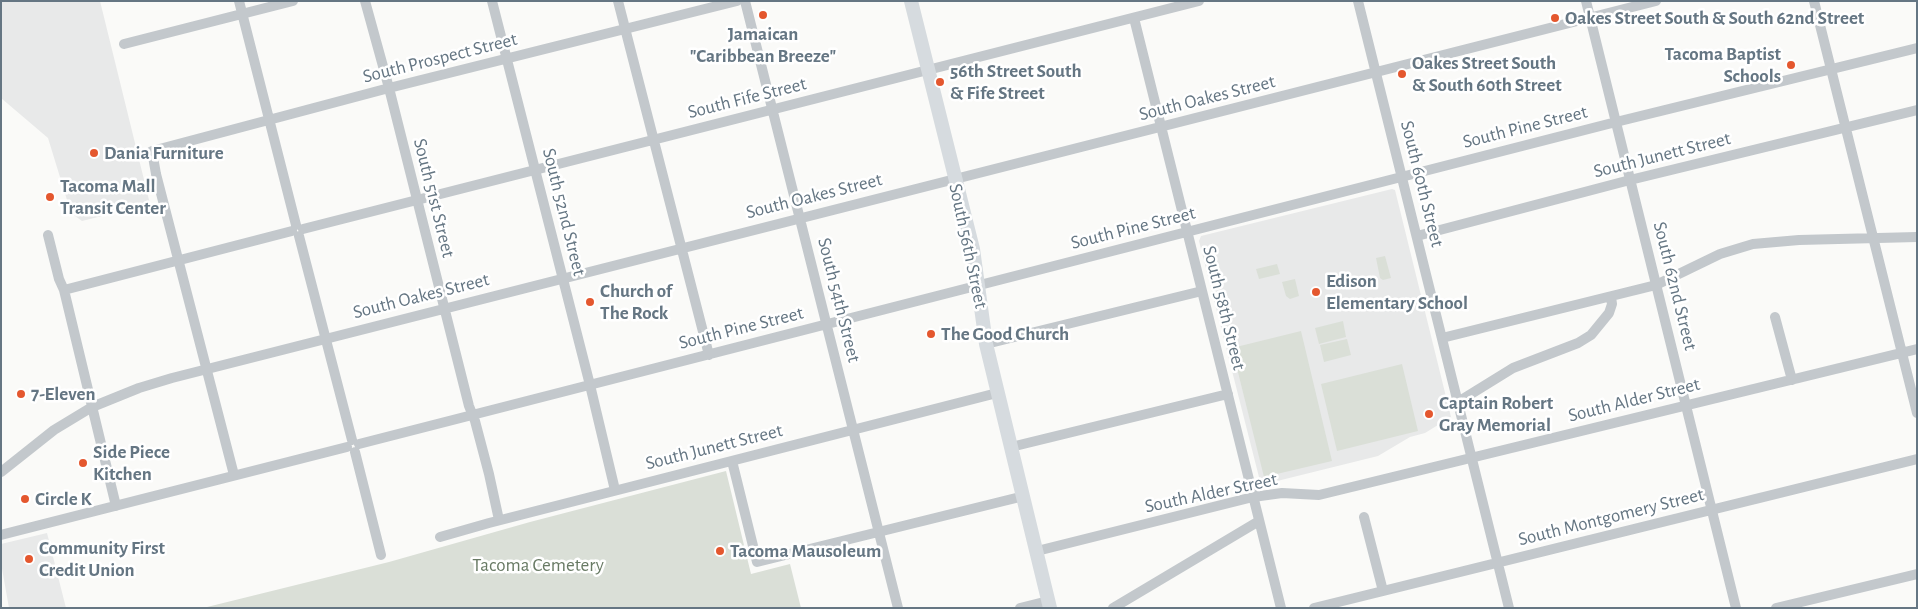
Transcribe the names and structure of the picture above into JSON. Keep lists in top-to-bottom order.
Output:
{
  "streets": {
    "main road": ["South 56th Street"],
    "street": [
      "South Prospect Street",
      "South Fife Street",
      "South Oakes Street",
      "South Pine Street",
      "South Junett Street",
      "South 60th Street",
      "South 51st Street",
      "South 52nd Street",
      "South 62nd Street",
      "South 54th Street",
      "South 58th Street",
      "South Alder Street",
      "South Montgomery Street"
    ]
  },
  "crossings": [
    ["South Prospect Street", "South Fife Street"],
    ["South Prospect Street", "South 51st Street"],
    ["South Prospect Street", "South 52nd Street"],
    ["South Fife Street", "South 51st Street"],
    ["South Fife Street", "South 52nd Street"],
    ["South Fife Street", "South 56th Street"],
    ["South Fife Street", "South 54th Street"],
    ["South Fife Street", "South 58th Street"],
    ["South Oakes Street", "South 60th Street"],
    ["South Oakes Street", "South 51st Street"],
    ["South Oakes Street", "South 52nd Street"],
    ["South Oakes Street", "South 56th Street"],
    ["South Oakes Street", "South 62nd Street"],
    ["South Oakes Street", "South 54th Street"],
    ["South Oakes Street", "South 58th Street"],
    ["South Pine Street", "South 60th Street"],
    ["South Pine Street", "South 51st Street"],
    ["South Pine Street", "South 52nd Street"],
    ["South Pine Street", "South 56th Street"],
    ["South Pine Street", "South 62nd Street"],
    ["South Pine Street", "South 54th Street"],
    ["South Pine Street", "South 58th Street"],
    ["South Junett Street", "South 60th Street"],
    ["South Junett Street", "South 51st Street"],
    ["South Junett Street", "South 52nd Street"],
    ["South Junett Street", "South 56th Street"],
    ["South Junett Street", "South 62nd Street"],
    ["South Junett Street", "South 54th Street"],
    ["South 60th Street", "South Alder Street"],
    ["South 60th Street", "South Montgomery Street"],
    ["South 56th Street", "South Alder Street"],
    ["South 62nd Street", "South Alder Street"],
    ["South 62nd Street", "South Montgomery Street"],
    ["South 58th Street", "South Alder Street"]
  ],
  "parks": ["Tacoma Cemetery"],
  "places": [
    "Jamaican \"Caribbean Breeze\"",
    "Oakes Street South & South 62nd Street",
    "Tacoma Baptist Schools",
    "Oakes Street South & South 60th Street",
    "56th Street South & Fife Street",
    "Dania Furniture",
    "Tacoma Mall Transit Center",
    "Edison Elementary School",
    "Church of The Rock",
    "The Good Church",
    "7-Eleven",
    "Captain Robert Gray Memorial",
    "Side Piece Kitchen",
    "Circle K",
    "Tacoma Mausoleum",
    "Community First Credit Union"
  ]
}
